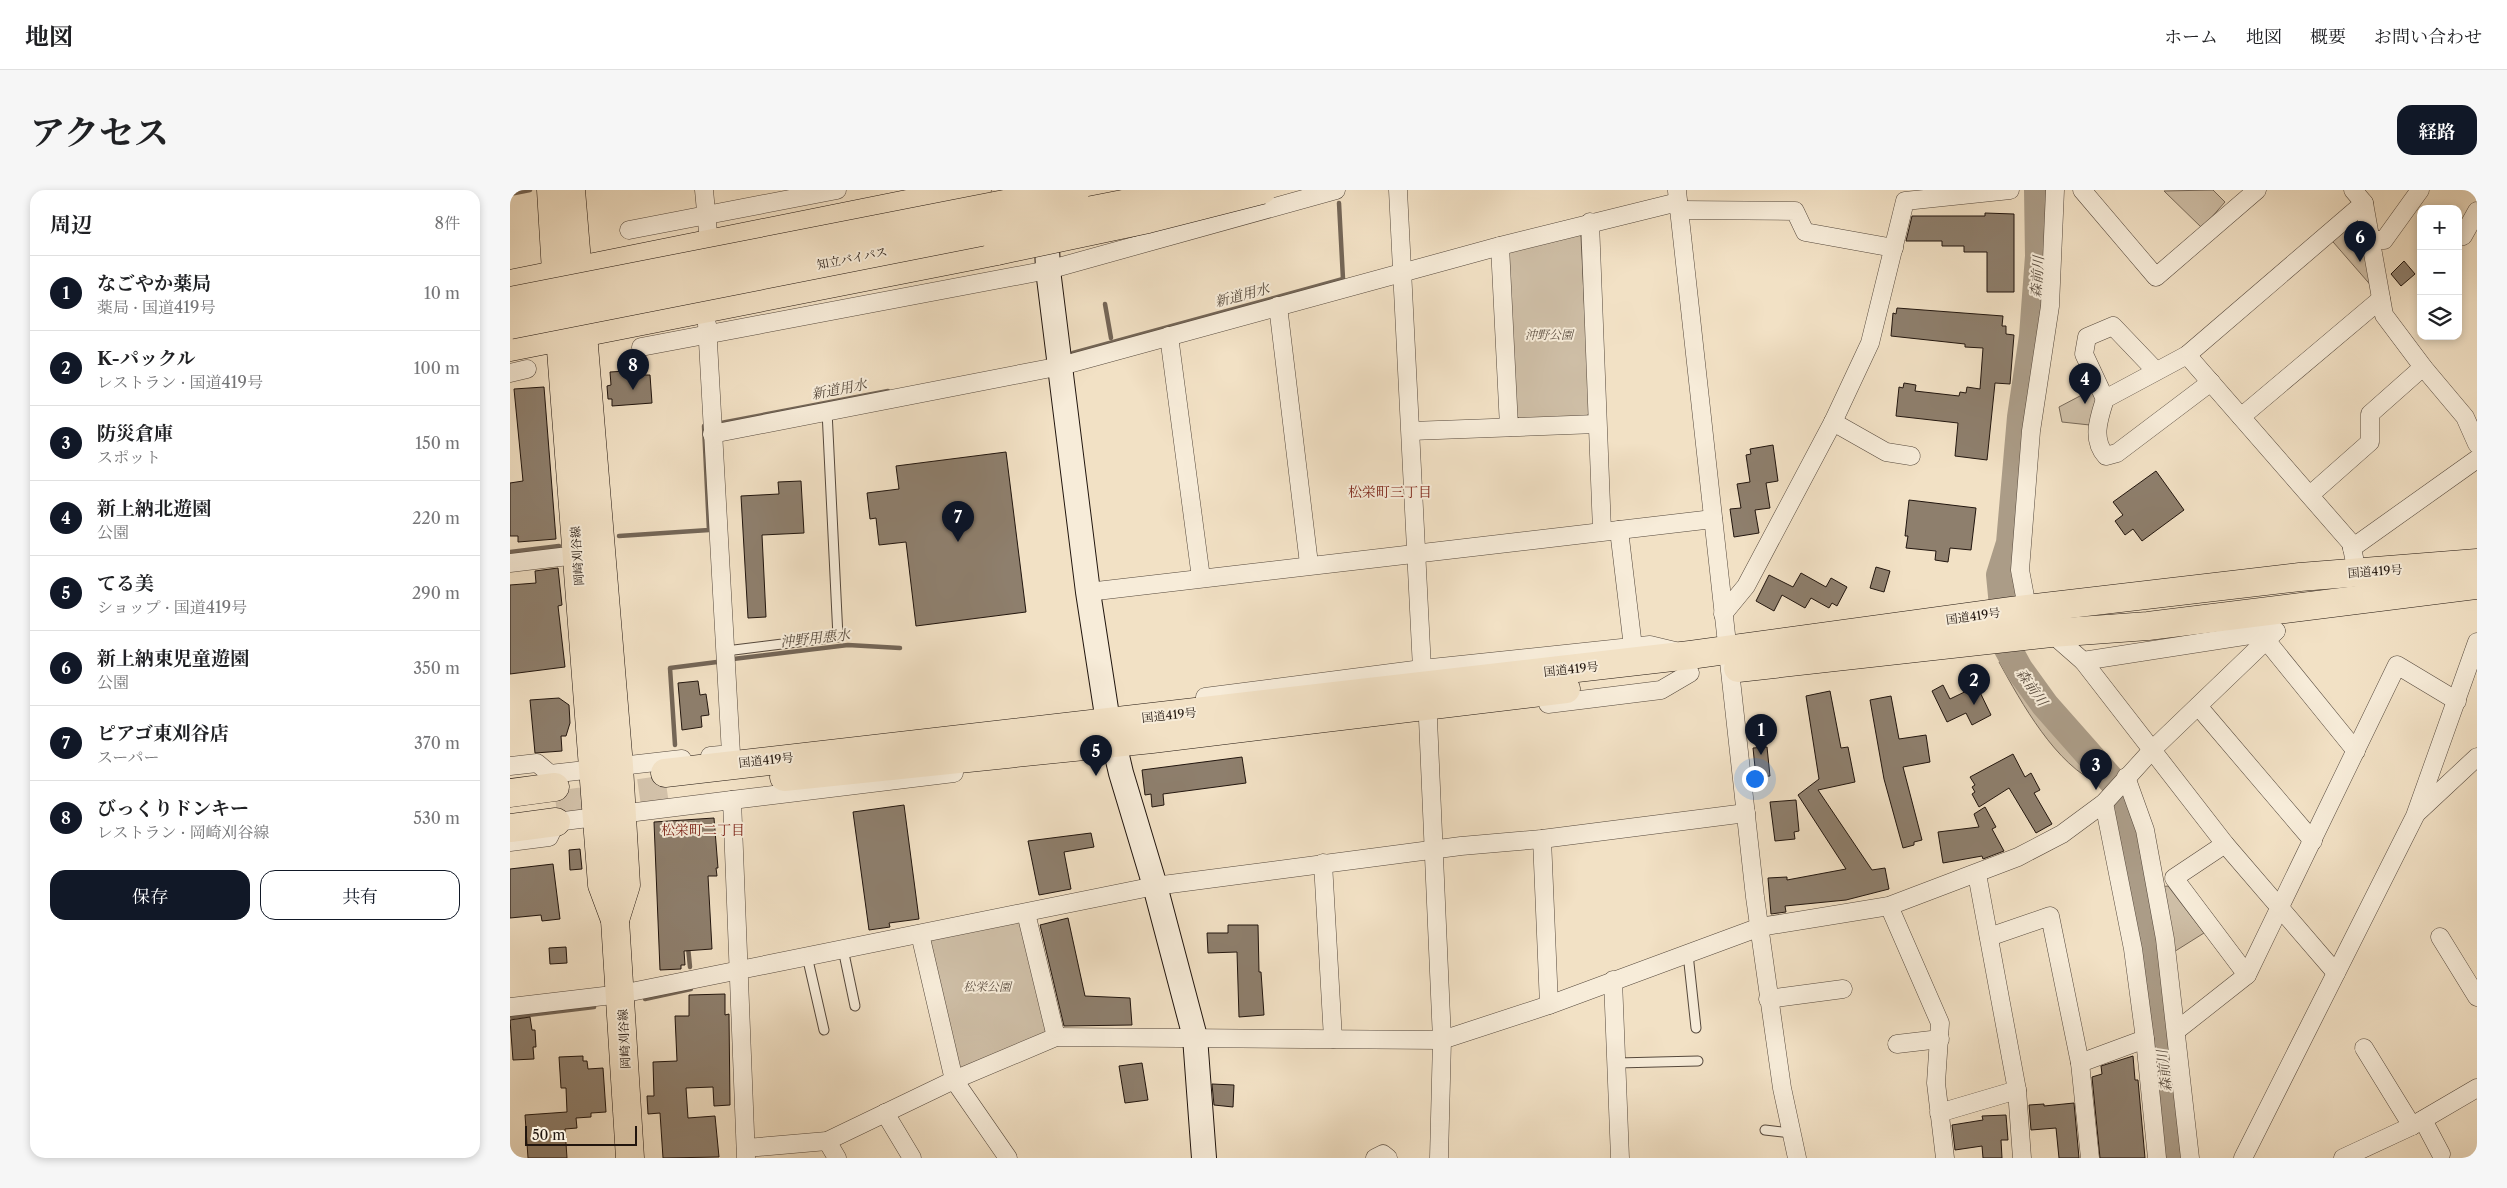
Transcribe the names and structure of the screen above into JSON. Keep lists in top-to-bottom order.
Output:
{
  "streets": {
    "main road": ["知立バイパス", "岡崎刈谷線", "国道419号"]
  },
  "districts": ["松栄町三丁目", "松栄町二丁目"],
  "water": ["森前川", "新道用水", "沖野用悪水"],
  "parks": ["沖野公園", "松栄公園"],
  "scale_bar": "50 m",
  "page": {
    "header": "地図",
    "nav": [
      "ホーム",
      "地図",
      "概要",
      "お問い合わせ"
    ],
    "title": "アクセス",
    "buttons": [
      "経路",
      ["保存", "共有"]
    ],
    "heading": ["周辺", "8件"],
    "map_buttons": ["+", "−"],
    "pins": [
      "6",
      "8",
      "4",
      "7",
      "2",
      "1",
      "5",
      "3"
    ],
    "list": [
      {
        "mark": "1",
        "name": "なごやか薬局",
        "note": "薬局 · 国道419号",
        "value": "10 m"
      },
      {
        "mark": "2",
        "name": "K-パックル",
        "note": "レストラン · 国道419号",
        "value": "100 m"
      },
      {
        "mark": "3",
        "name": "防災倉庫",
        "note": "スポット",
        "value": "150 m"
      },
      {
        "mark": "4",
        "name": "新上納北遊園",
        "note": "公園",
        "value": "220 m"
      },
      {
        "mark": "5",
        "name": "てる美",
        "note": "ショップ · 国道419号",
        "value": "290 m"
      },
      {
        "mark": "6",
        "name": "新上納東児童遊園",
        "note": "公園",
        "value": "350 m"
      },
      {
        "mark": "7",
        "name": "ピアゴ東刈谷店",
        "note": "スーパー",
        "value": "370 m"
      },
      {
        "mark": "8",
        "name": "びっくりドンキー",
        "note": "レストラン · 岡崎刈谷線",
        "value": "530 m"
      }
    ],
    "scale": "50 m"
  }
}
